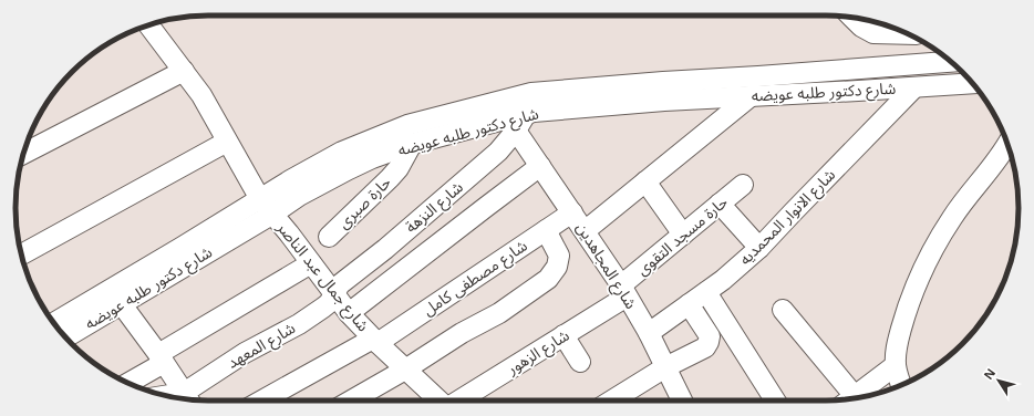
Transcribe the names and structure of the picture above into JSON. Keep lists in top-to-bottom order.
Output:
{
  "streets": {
    "street": [
      "شارع دكتور طلبه عويضه",
      "حارة صبرى",
      "شارع النزهة",
      "شارع الانوار المحمديه",
      "حارة مسجد التقوى",
      "شارع المجاهدين",
      "شارع جمال عبد الناصر",
      "شارع مصطفى كامل",
      "شارع المعهد",
      "شارع الزهور"
    ]
  },
  "crossings": [
    ["شارع دكتور طلبه عويضه", "حارة صبرى"],
    ["شارع دكتور طلبه عويضه", "شارع النزهة"],
    ["شارع دكتور طلبه عويضه", "شارع الانوار المحمديه"],
    ["شارع دكتور طلبه عويضه", "شارع المجاهدين"],
    ["شارع دكتور طلبه عويضه", "شارع جمال عبد الناصر"],
    ["شارع النزهة", "شارع المجاهدين"],
    ["شارع النزهة", "شارع جمال عبد الناصر"],
    ["شارع النزهة", "شارع المعهد"],
    ["شارع الانوار المحمديه", "شارع المجاهدين"],
    ["حارة مسجد التقوى", "شارع المجاهدين"],
    ["حارة مسجد التقوى", "شارع الزهور"],
    ["شارع المجاهدين", "شارع مصطفى كامل"],
    ["شارع المجاهدين", "شارع الزهور"],
    ["شارع جمال عبد الناصر", "شارع مصطفى كامل"],
    ["شارع جمال عبد الناصر", "شارع المعهد"]
  ],
  "north": "top left"
}
